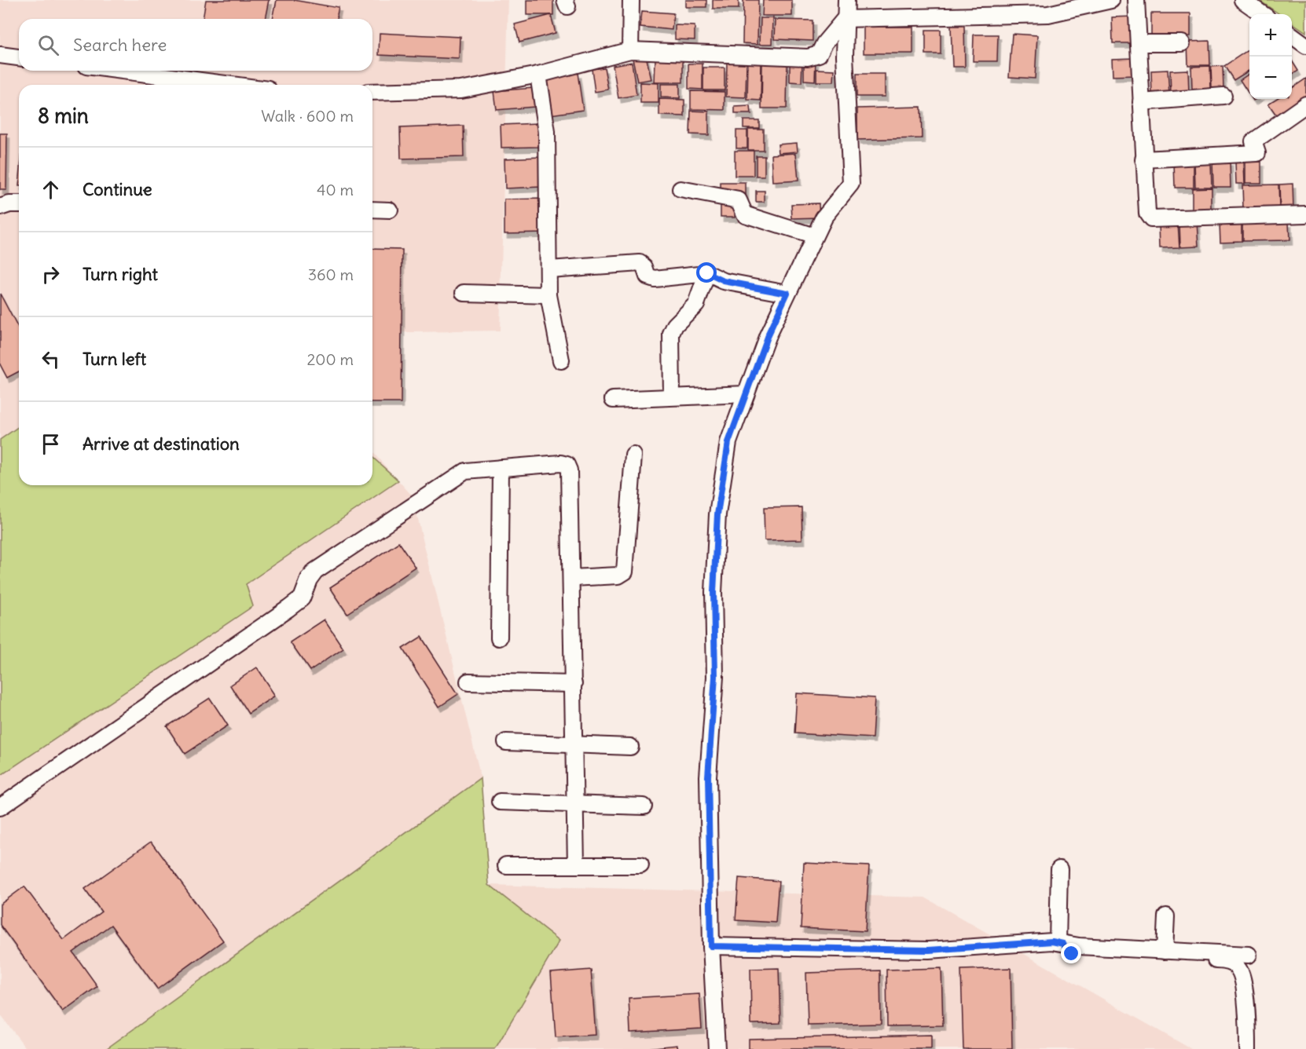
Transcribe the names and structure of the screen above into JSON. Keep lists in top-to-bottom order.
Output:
{
  "page": {
    "map_buttons": ["+", "−"],
    "search": "Search here",
    "heading": ["8 min", "Walk · 600 m"],
    "list": [
      ["Continue", "40 m"],
      ["Turn right", "360 m"],
      ["Turn left", "200 m"],
      "Arrive at destination"
    ]
  }
}
